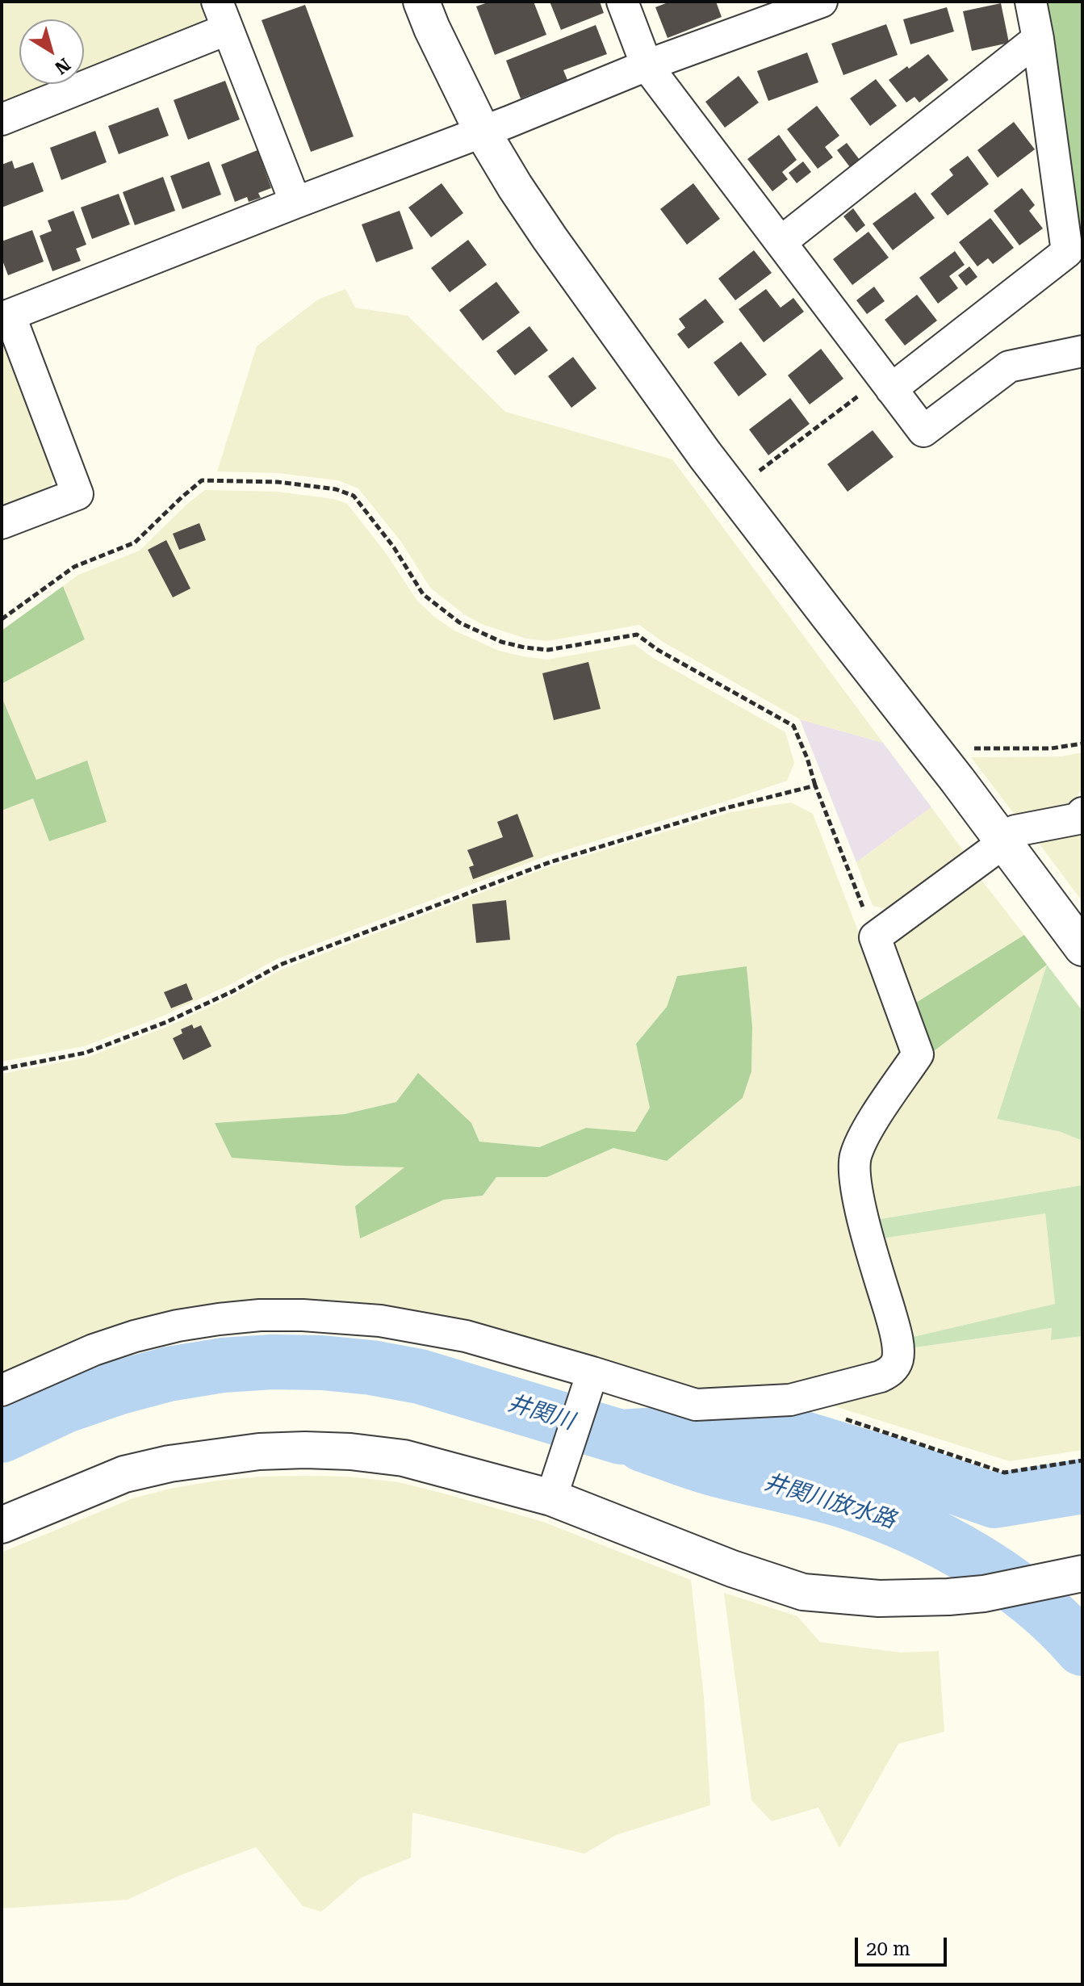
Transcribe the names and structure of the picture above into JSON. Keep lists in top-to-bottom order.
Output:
{
  "water": ["井関川", "井関川放水路"],
  "scale_bar": "20 m",
  "north": "bottom right"
}
